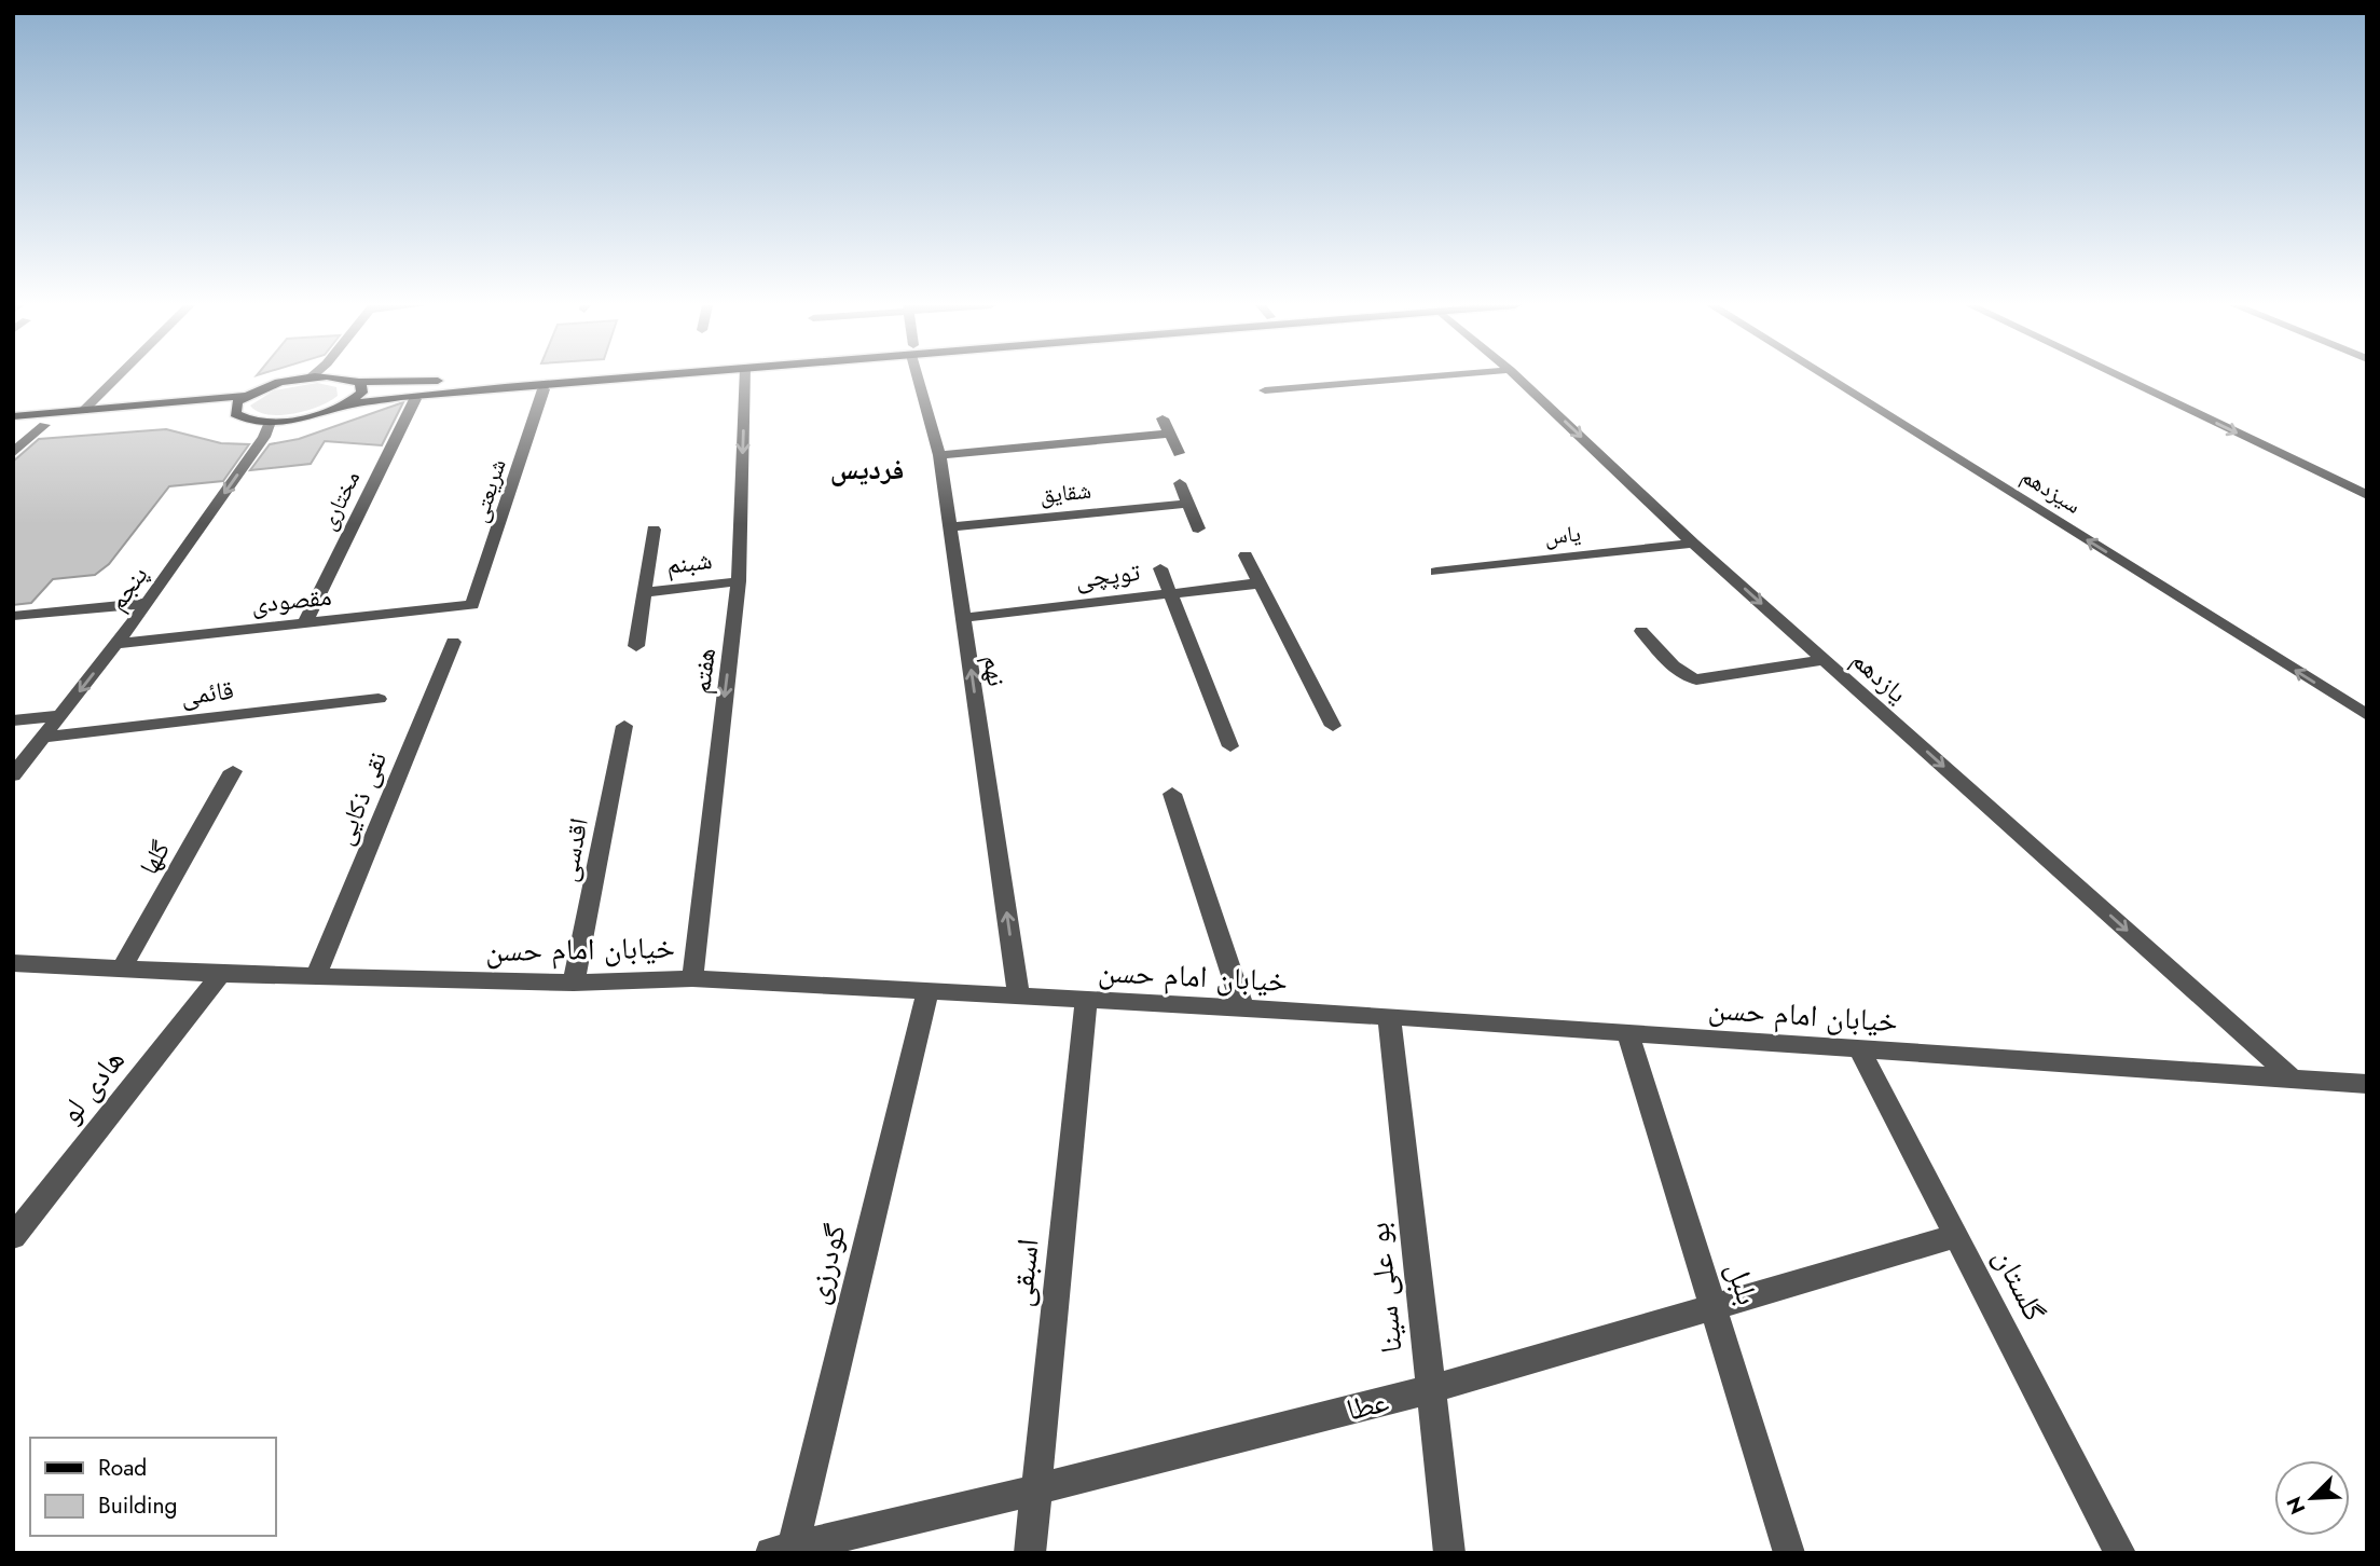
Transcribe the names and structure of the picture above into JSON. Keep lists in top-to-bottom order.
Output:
{
  "streets": {
    "street": [
      "شریعتی",
      "سیزدهم",
      "شقایق",
      "مختاری",
      "یاس",
      "شبنم",
      "توپچی",
      "پنجم",
      "مقصودی",
      "هفتم",
      "نهم",
      "یازدهم",
      "قائمی",
      "نقی ذکایی",
      "اقدسی",
      "گلها",
      "خیابان امام حسن",
      "هادی لو",
      "گودرزی",
      "اسبقی",
      "بلبل",
      "گلستان",
      "بو علی سینا",
      "عطا"
    ]
  },
  "crossings": [
    ["شریعتی", "مقصودی"],
    ["شقایق", "نهم"],
    ["مختاری", "مقصودی"],
    ["یاس", "یازدهم"],
    ["شبنم", "هفتم"],
    ["توپچی", "نهم"],
    ["پنجم", "مقصودی"],
    ["پنجم", "قائمی"],
    ["هفتم", "خیابان امام حسن"],
    ["نهم", "خیابان امام حسن"],
    ["یازدهم", "خیابان امام حسن"],
    ["نقی ذکایی", "خیابان امام حسن"],
    ["اقدسی", "خیابان امام حسن"],
    ["گلها", "خیابان امام حسن"],
    ["خیابان امام حسن", "هادی لو"],
    ["خیابان امام حسن", "گودرزی"],
    ["خیابان امام حسن", "اسبقی"],
    ["خیابان امام حسن", "بلبل"],
    ["خیابان امام حسن", "گلستان"],
    ["خیابان امام حسن", "بو علی سینا"],
    ["گودرزی", "عطا"],
    ["اسبقی", "عطا"],
    ["بلبل", "عطا"],
    ["گلستان", "عطا"],
    ["بو علی سینا", "عطا"]
  ],
  "one_way": [
    "سیزدهم",
    "پنجم",
    "هفتم",
    "نهم",
    "یازدهم"
  ],
  "districts": ["فردیس"],
  "legend": ["Road", "Building"],
  "north": "bottom left"
}
